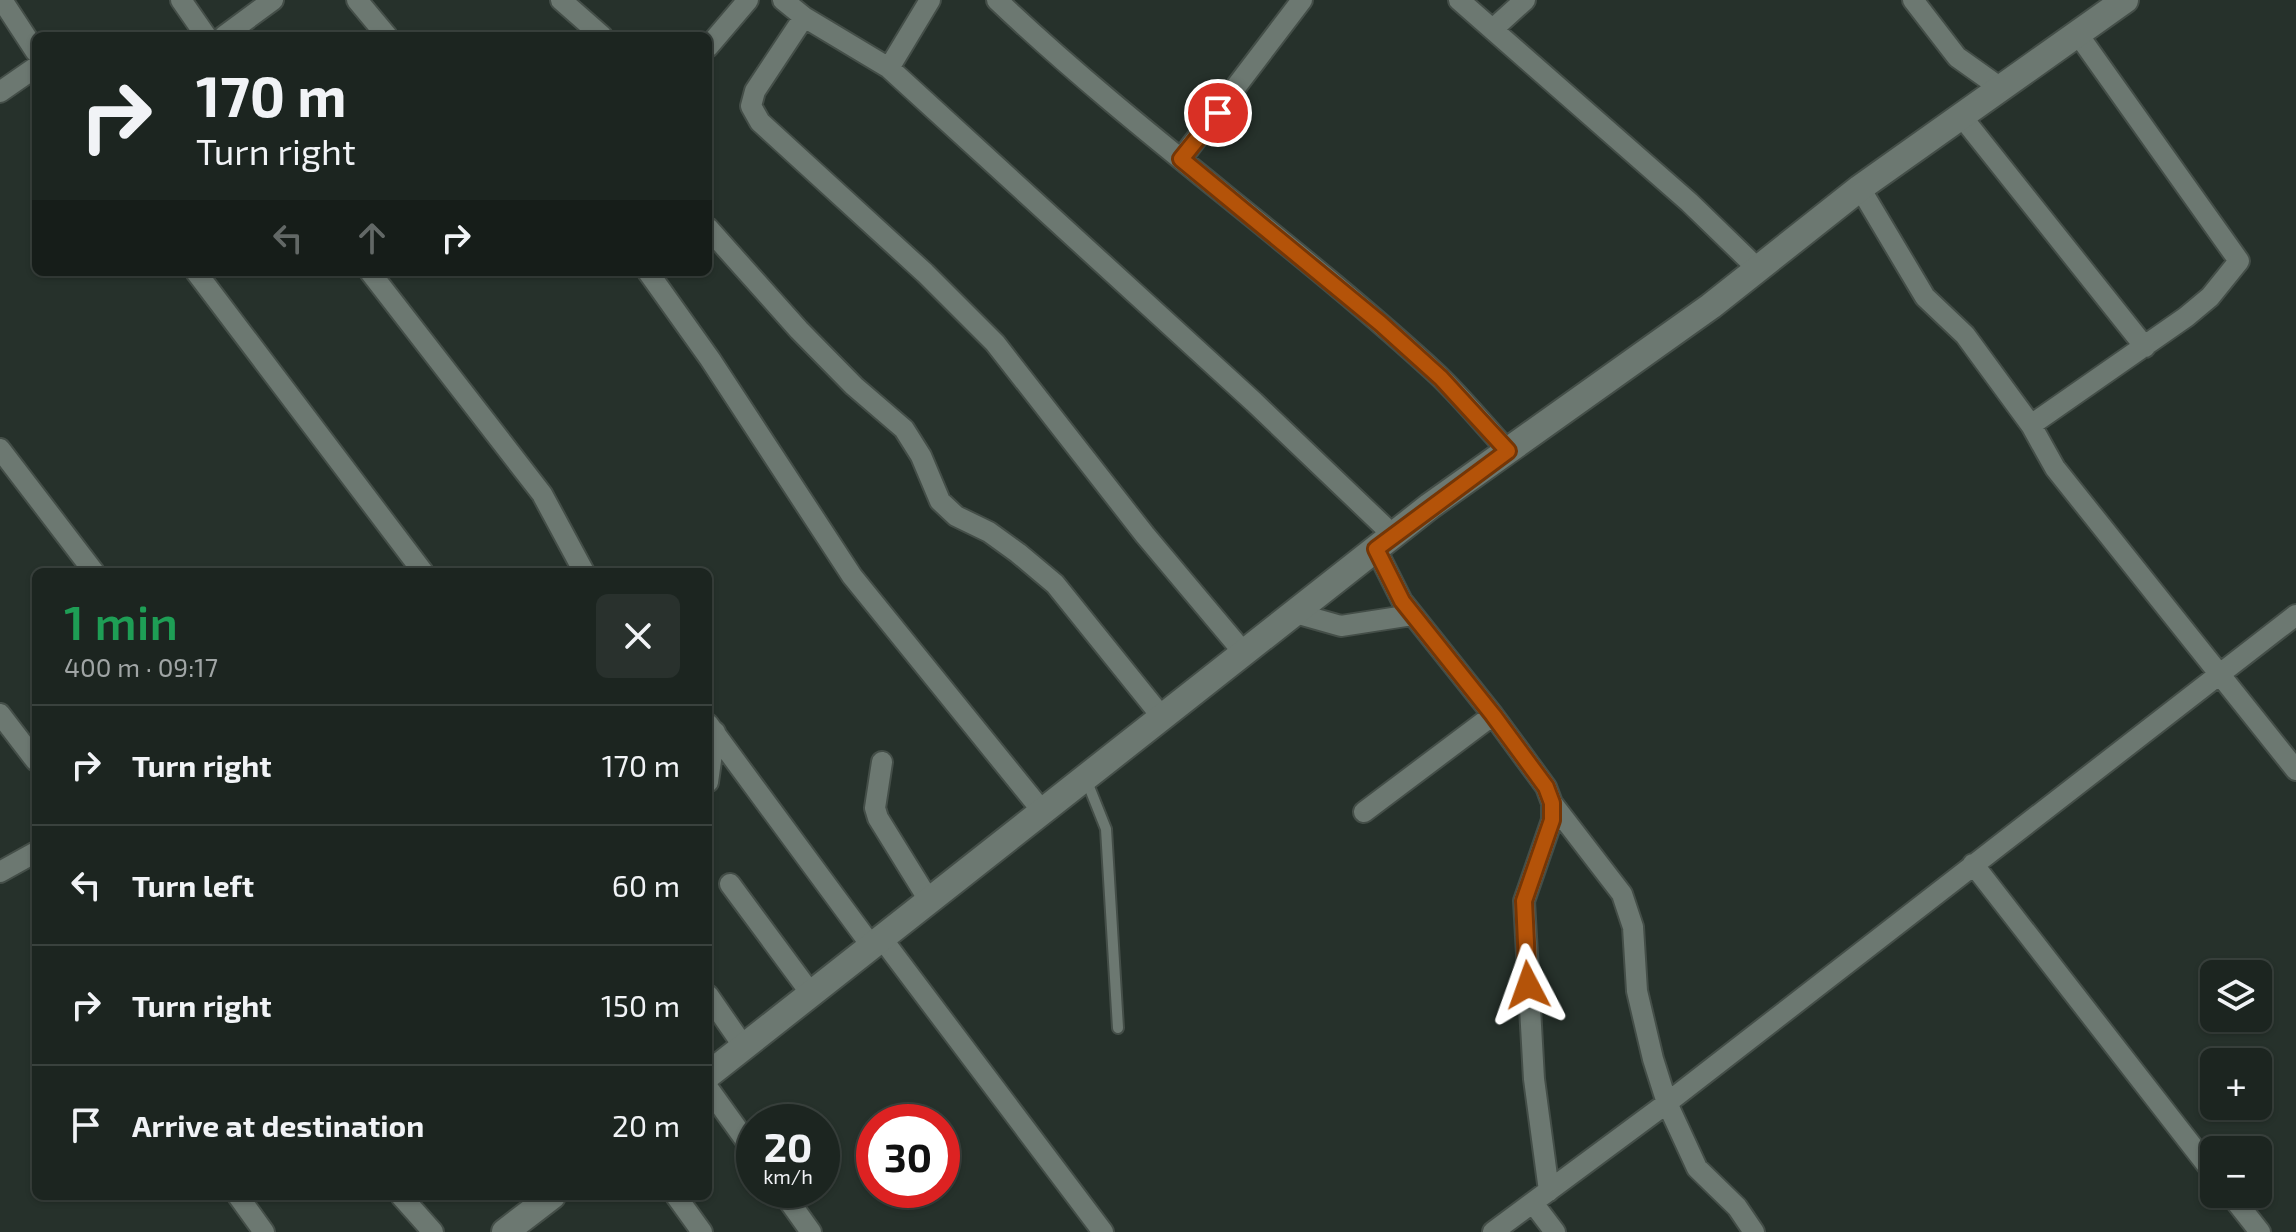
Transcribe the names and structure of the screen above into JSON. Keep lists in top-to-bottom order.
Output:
{
  "page": {
    "turn": ["170 m", "Turn right"],
    "heading": ["1 min", "400 m · 09:17"],
    "list": [
      {
        "name": "Turn right",
        "value": "170 m"
      },
      {
        "name": "Turn left",
        "value": "60 m"
      },
      {
        "name": "Turn right",
        "value": "150 m"
      },
      {
        "name": "Arrive at destination",
        "value": "20 m"
      }
    ],
    "map_buttons": ["+", "−"],
    "speed": "20 km/h",
    "limit": "30"
  }
}
